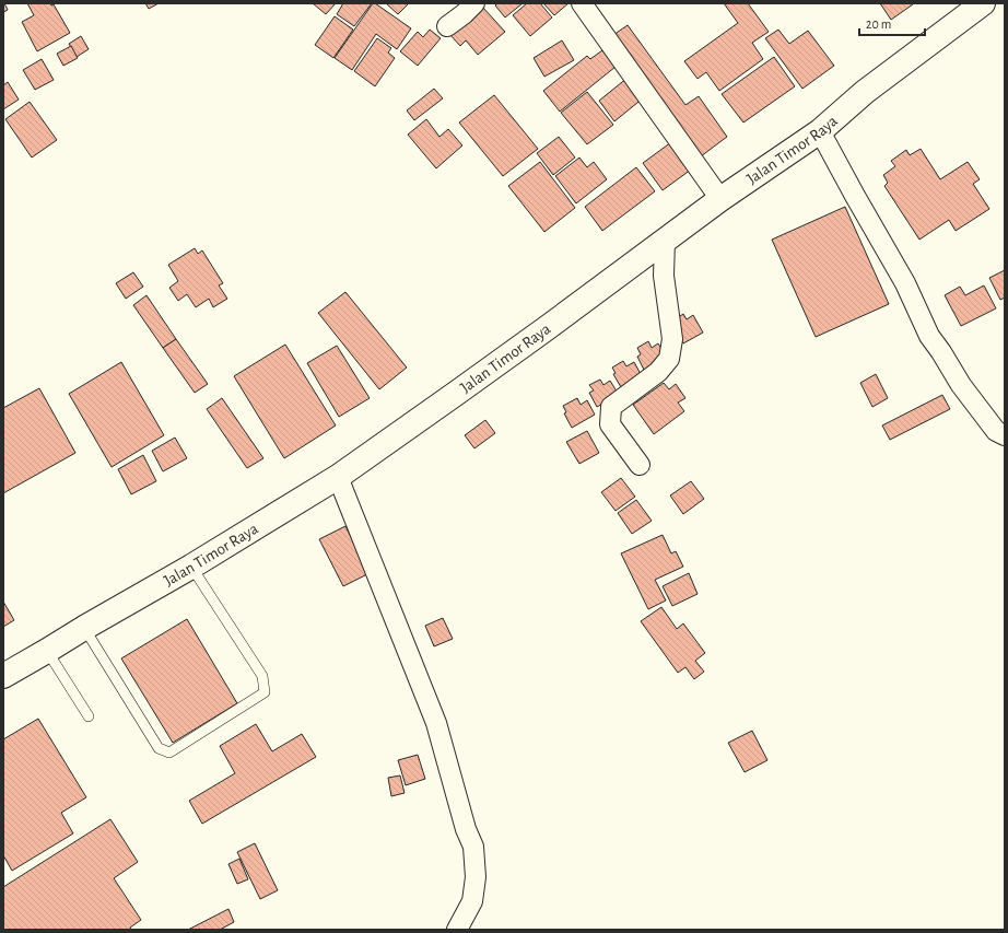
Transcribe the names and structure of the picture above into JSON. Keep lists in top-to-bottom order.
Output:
{
  "streets": {
    "highway": ["Jalan Timor Raya"]
  },
  "scale_bar": "20 m"
}
